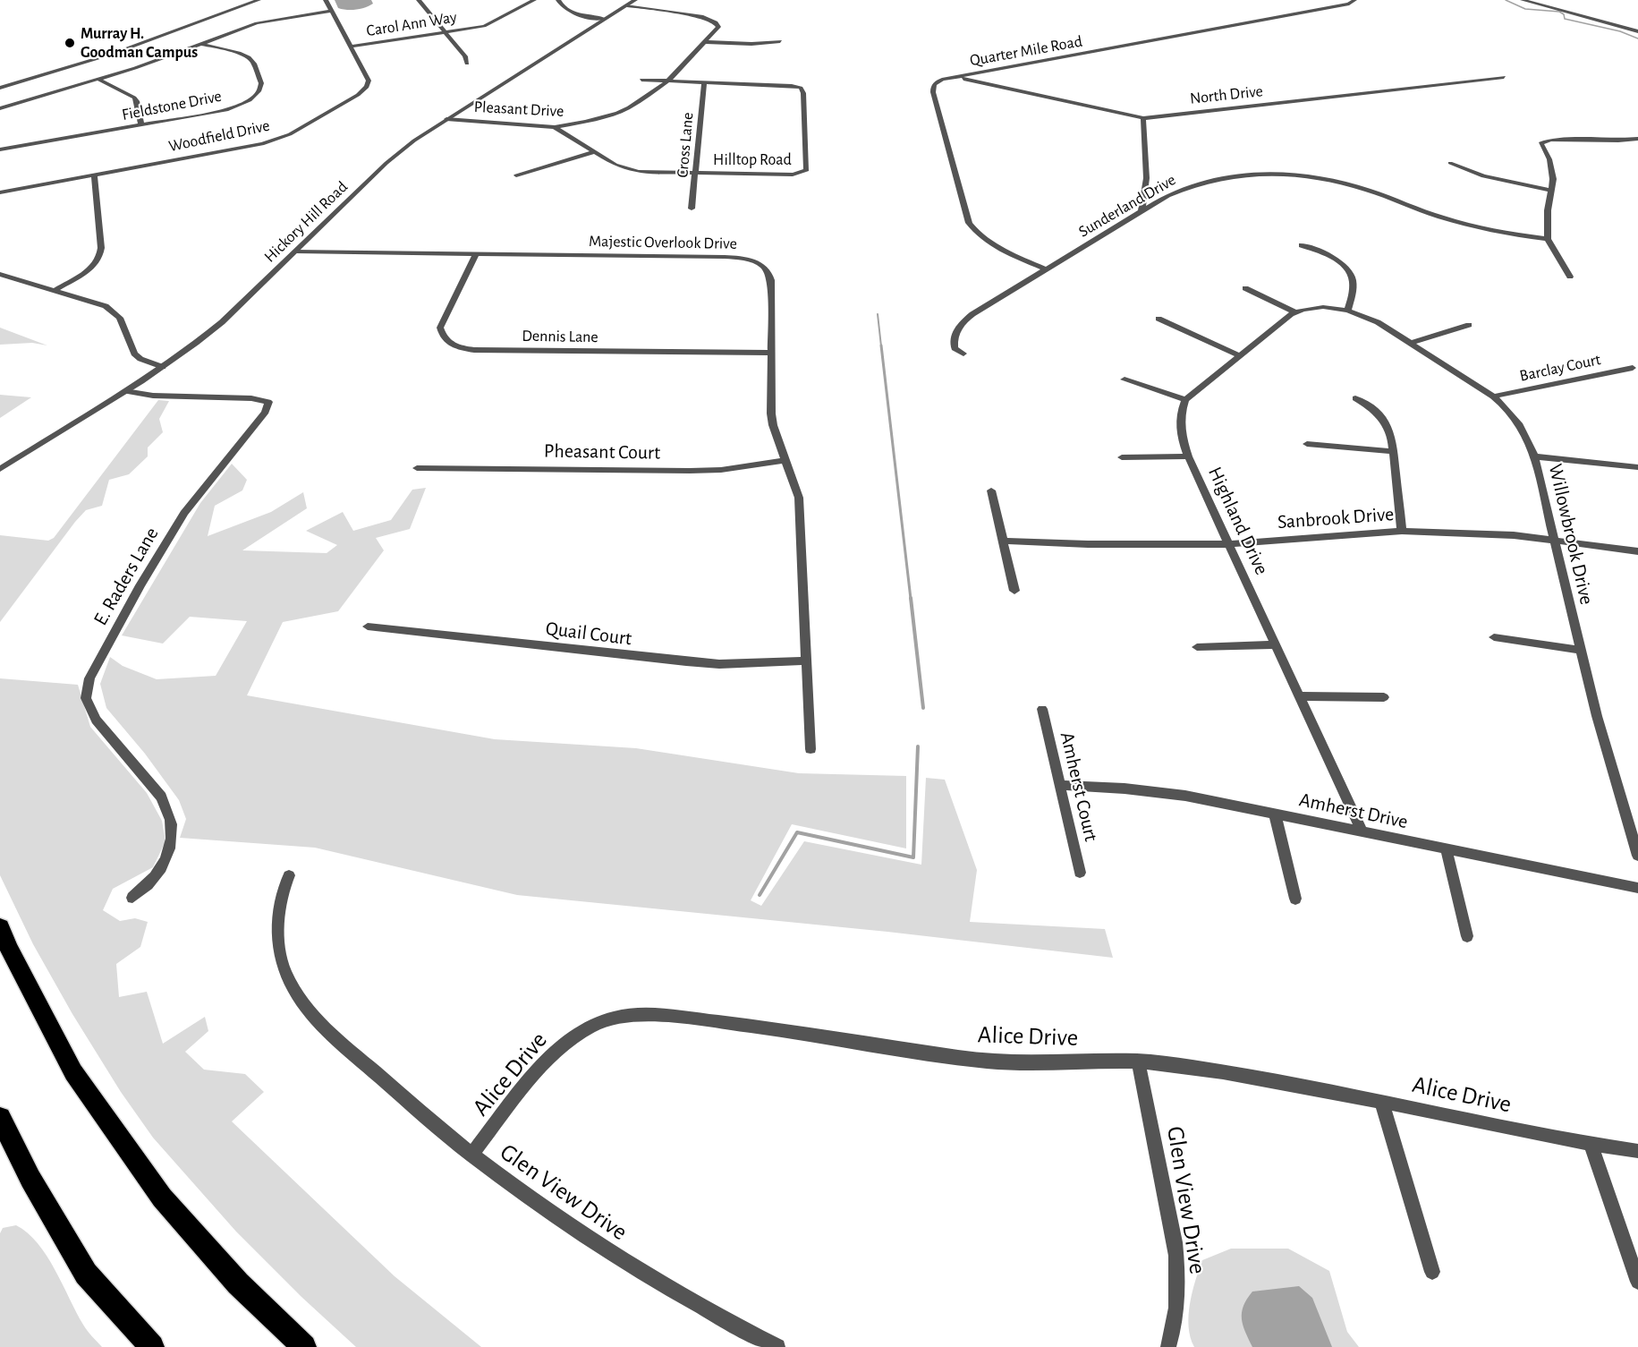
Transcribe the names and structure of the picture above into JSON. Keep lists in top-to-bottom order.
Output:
{
  "streets": {
    "street": [
      "Carol Ann Way",
      "Quarter Mile Road",
      "North Drive",
      "Fieldstone Drive",
      "Pleasant Drive",
      "Woodfield Drive",
      "Cross Lane",
      "Hilltop Road",
      "Sunderland Drive",
      "Hickory Hill Road",
      "Majestic Overlook Drive",
      "Dennis Lane",
      "Barclay Court",
      "Pheasant Court",
      "Sanbrook Drive",
      "Highland Drive",
      "Willowbrook Drive",
      "E. Raders Lane",
      "Quail Court",
      "Amherst Court",
      "Amherst Drive",
      "Alice Drive",
      "Glen View Drive"
    ]
  },
  "crossings": [
    ["Carol Ann Way", "Woodfield Drive"],
    ["Quarter Mile Road", "North Drive"],
    ["Quarter Mile Road", "Sunderland Drive"],
    ["Pleasant Drive", "Hilltop Road"],
    ["Pleasant Drive", "Hickory Hill Road"],
    ["Cross Lane", "Hilltop Road"],
    ["Hickory Hill Road", "Majestic Overlook Drive"],
    ["Hickory Hill Road", "E. Raders Lane"],
    ["Majestic Overlook Drive", "Dennis Lane"],
    ["Majestic Overlook Drive", "Pheasant Court"],
    ["Majestic Overlook Drive", "Quail Court"],
    ["Barclay Court", "Willowbrook Drive"],
    ["Sanbrook Drive", "Highland Drive"],
    ["Sanbrook Drive", "Willowbrook Drive"],
    ["Highland Drive", "Amherst Drive"],
    ["Amherst Court", "Amherst Drive"],
    ["Alice Drive", "Glen View Drive"]
  ],
  "places": ["Murray H. Goodman Campus"]
}
